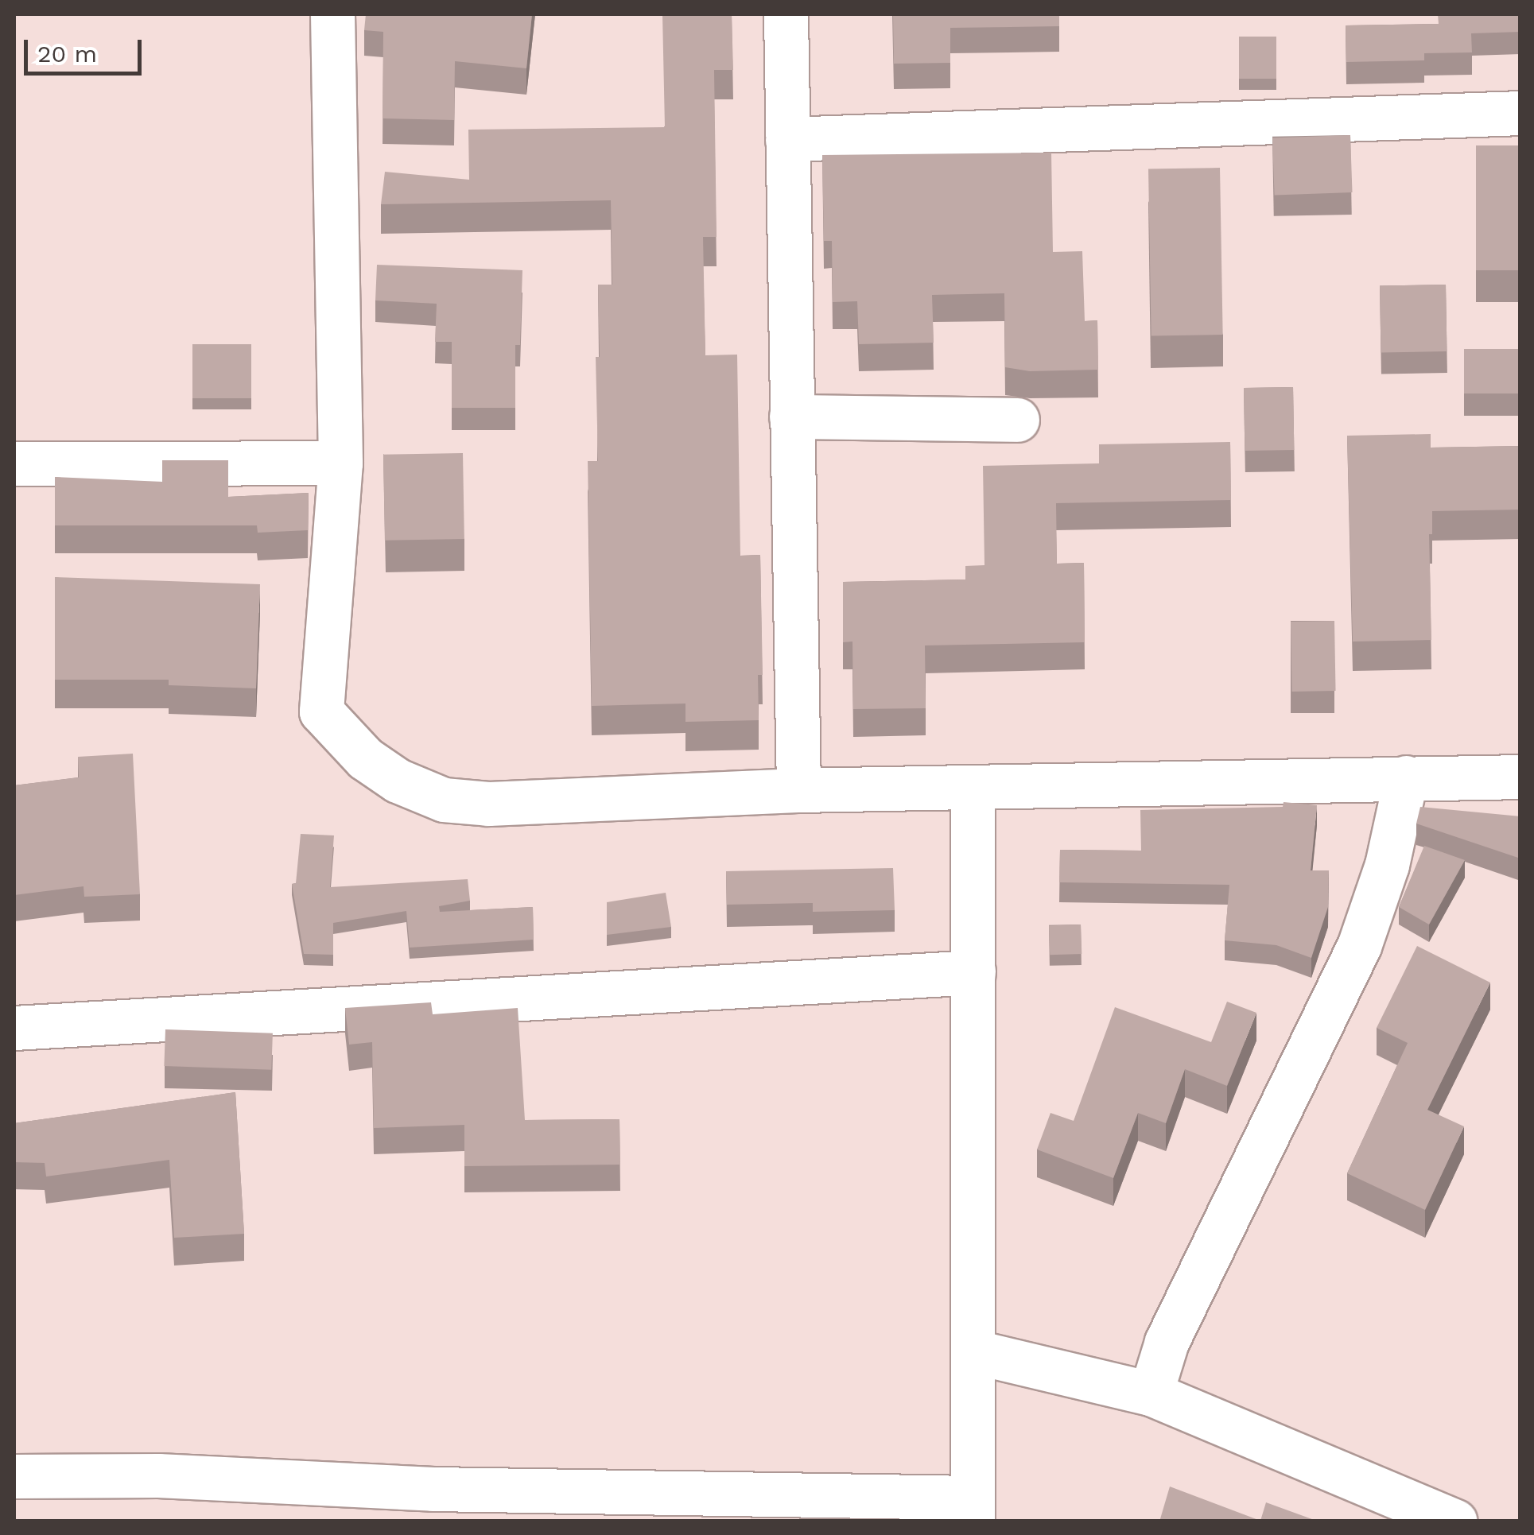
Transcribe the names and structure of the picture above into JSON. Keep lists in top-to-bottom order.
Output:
{
  "scale_bar": "20 m"
}
